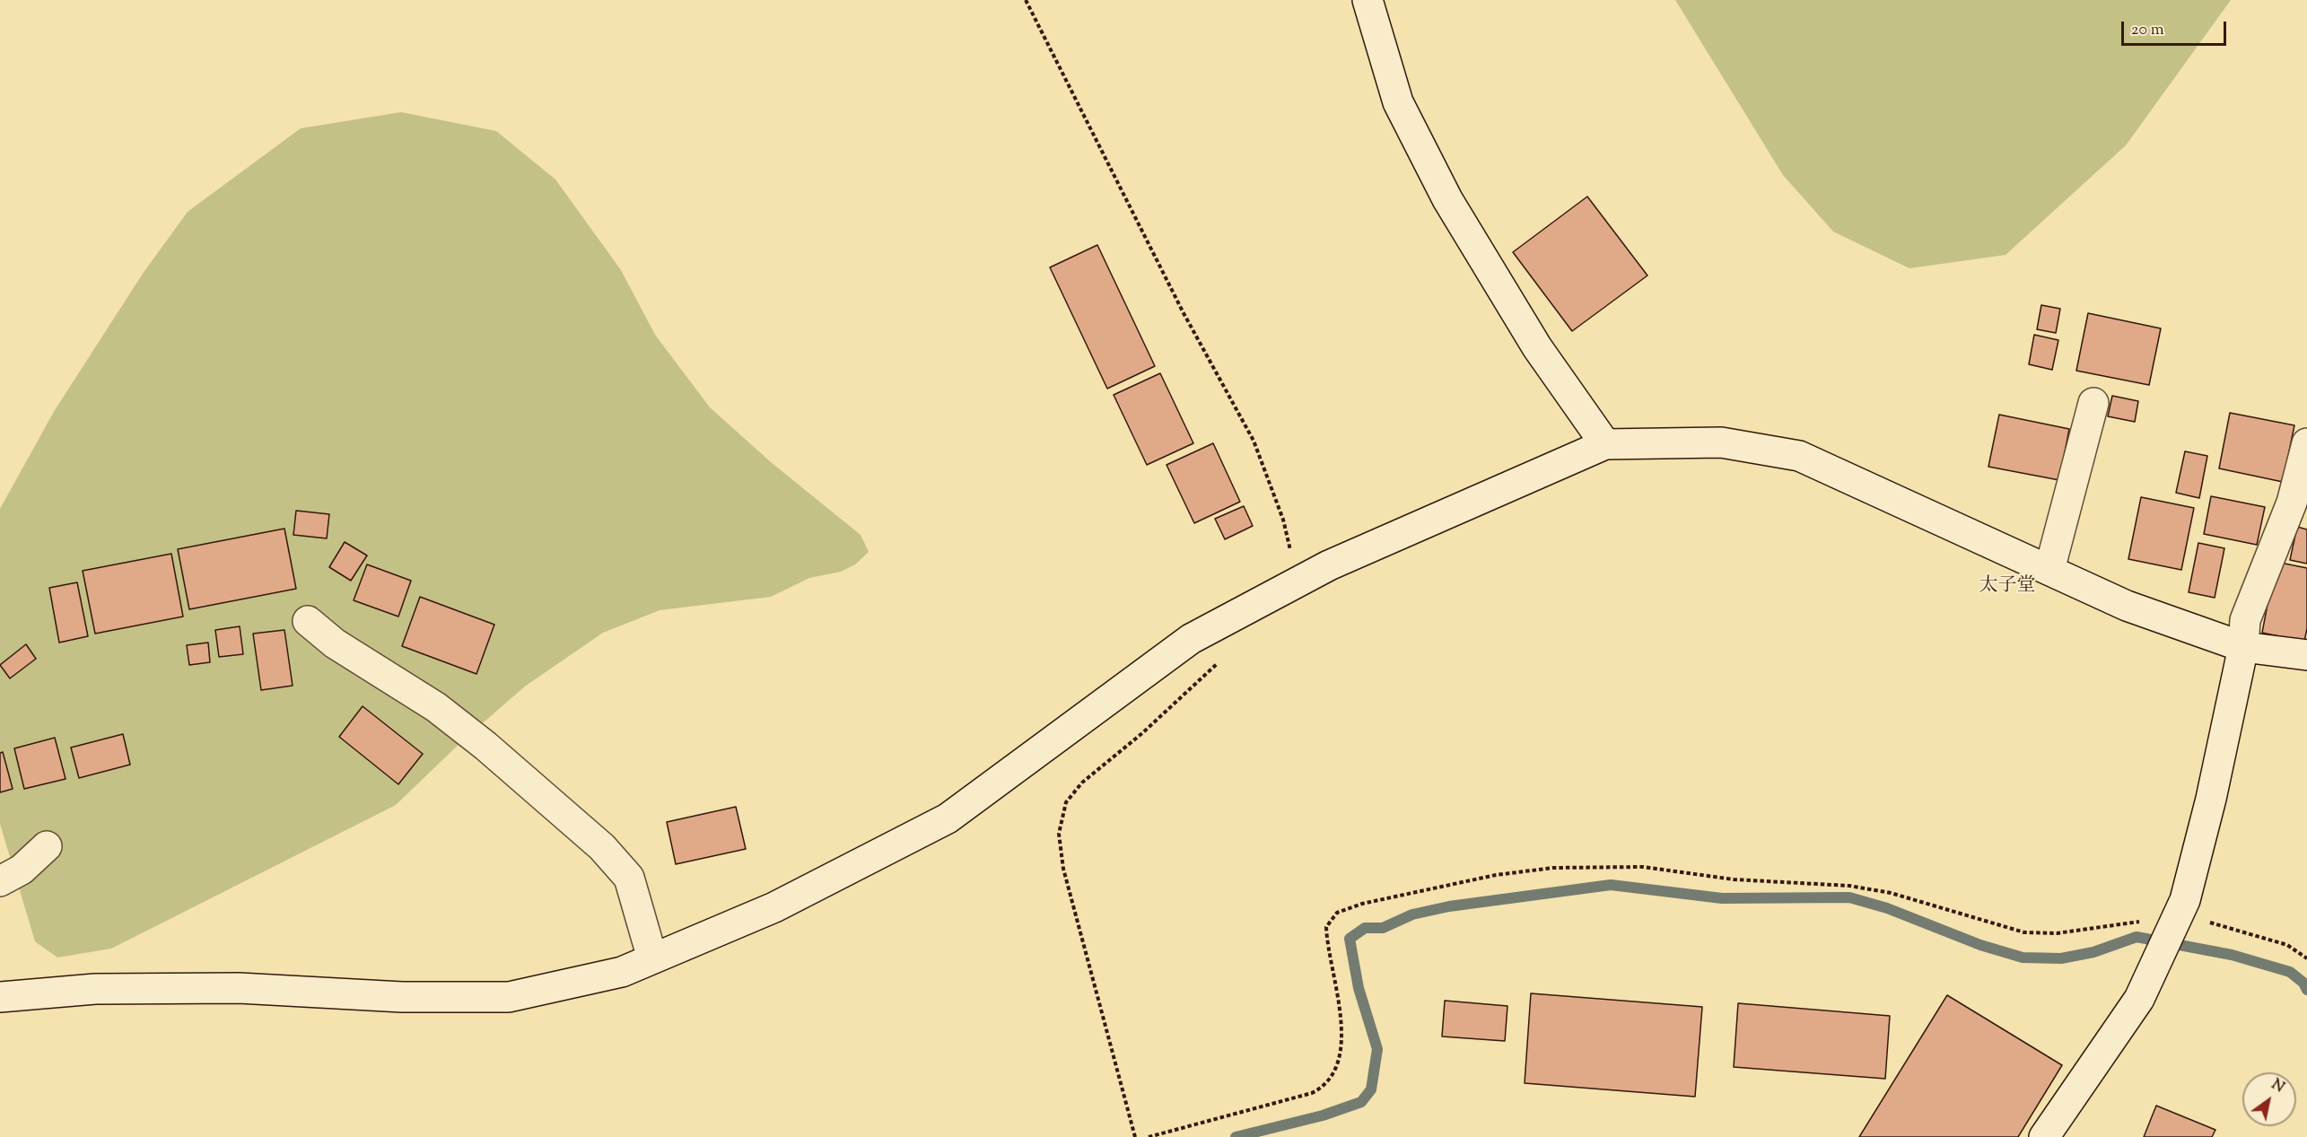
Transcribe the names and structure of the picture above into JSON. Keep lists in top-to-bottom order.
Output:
{
  "districts": ["太子堂"],
  "scale_bar": "20 m",
  "north": "top right"
}
